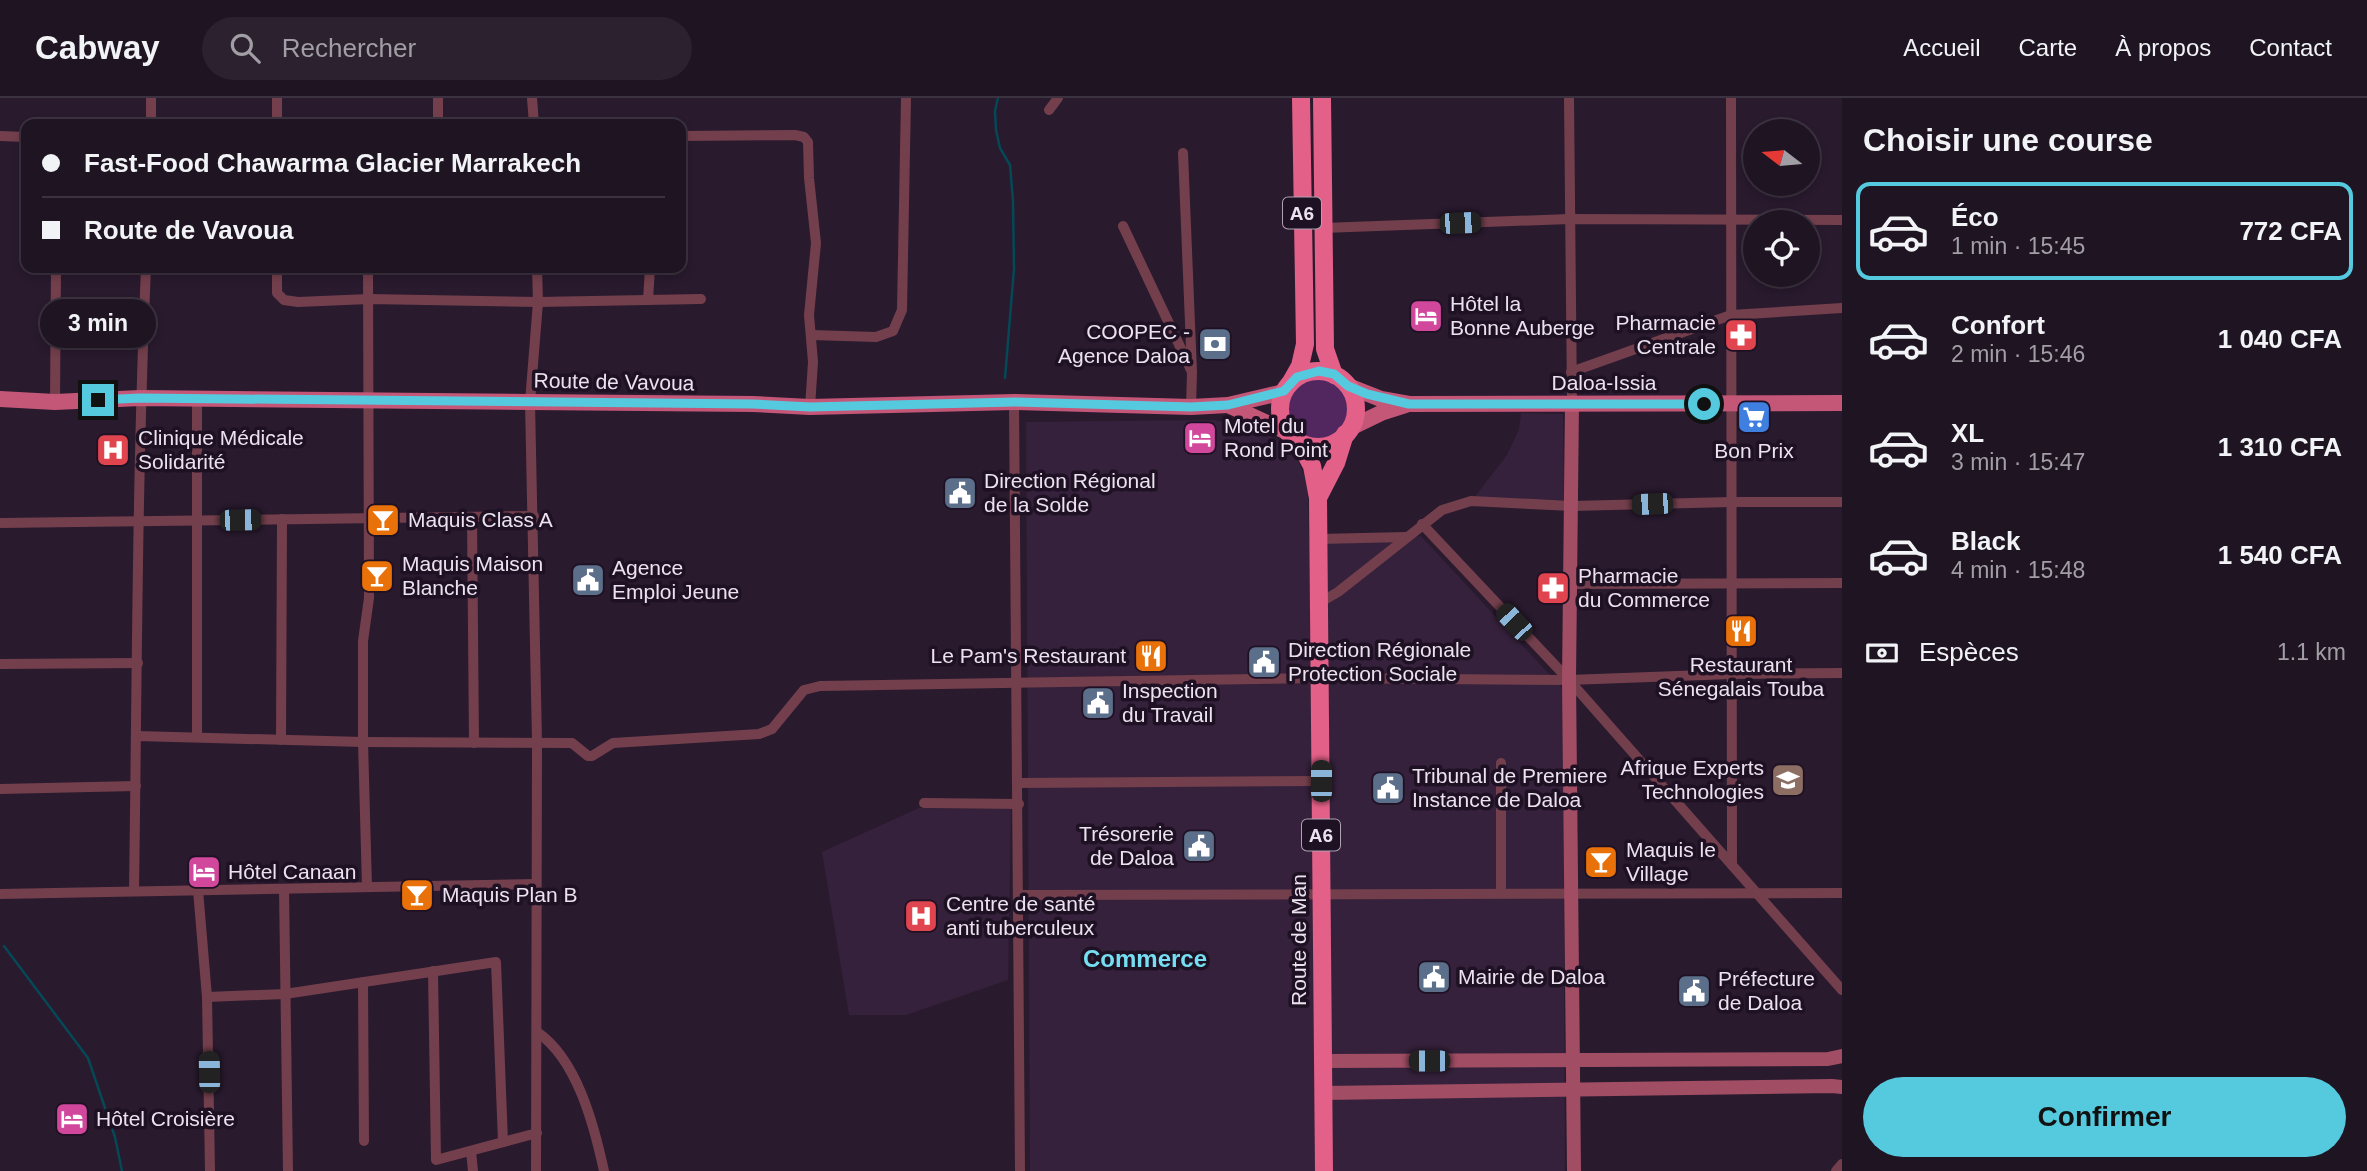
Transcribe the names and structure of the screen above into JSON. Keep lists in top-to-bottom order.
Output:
{
  "streets": {
    "highway": ["A6", "Route de Man"],
    "main road": ["Route de Vavoua", "Daloa-Issia"]
  },
  "crossings": [
    ["A6", "Route de Vavoua"],
    ["A6", "Route de Man"]
  ],
  "districts": ["Commerce"],
  "places": {
    "hotel": [
      "Hôtel la Bonne Auberge",
      "Motel du Rond Point",
      "Hôtel Canaan",
      "Hôtel Croisière"
    ],
    "pharmacy": ["Pharmacie Centrale", "Pharmacie du Commerce"],
    "bank": ["COOPEC - Agence Daloa"],
    "supermarket": ["Bon Prix"],
    "hospital": ["Clinique Médicale Solidarité", "Centre de santé anti tuberculeux"],
    "public building": [
      "Direction Régional de la Solde",
      "Agence Emploi Jeune",
      "Direction Régionale Protection Sociale",
      "Inspection du Travail",
      "Tribunal de Premiere Instance de Daloa",
      "Trésorerie de Daloa",
      "Mairie de Daloa",
      "Préfecture de Daloa"
    ],
    "bar": [
      "Maquis Class A",
      "Maquis Maison Blanche",
      "Maquis le Village",
      "Maquis Plan B"
    ],
    "restaurant": ["Restaurant Sénegalais Touba", "Le Pam's Restaurant"],
    "school or university": ["Afrique Experts Technologies"]
  },
  "north": "left",
  "page": {
    "header": "Cabway",
    "search": "Rechercher",
    "nav": [
      "Accueil",
      "Carte",
      "À propos",
      "Contact"
    ],
    "heading": "Choisir une course",
    "banner": ["Fast-Food Chawarma Glacier Marrakech", "Route de Vavoua"],
    "list": [
      {
        "name": "Éco",
        "note": "1 min · 15:45",
        "value": "772 CFA"
      },
      {
        "name": "Confort",
        "note": "2 min · 15:46",
        "value": "1 040 CFA"
      },
      {
        "name": "XL",
        "note": "3 min · 15:47",
        "value": "1 310 CFA"
      },
      {
        "name": "Black",
        "note": "4 min · 15:48",
        "value": "1 540 CFA"
      }
    ],
    "bubble": "3 min",
    "pay": ["Espèces", "1.1 km"],
    "buttons": "Confirmer"
  }
}
